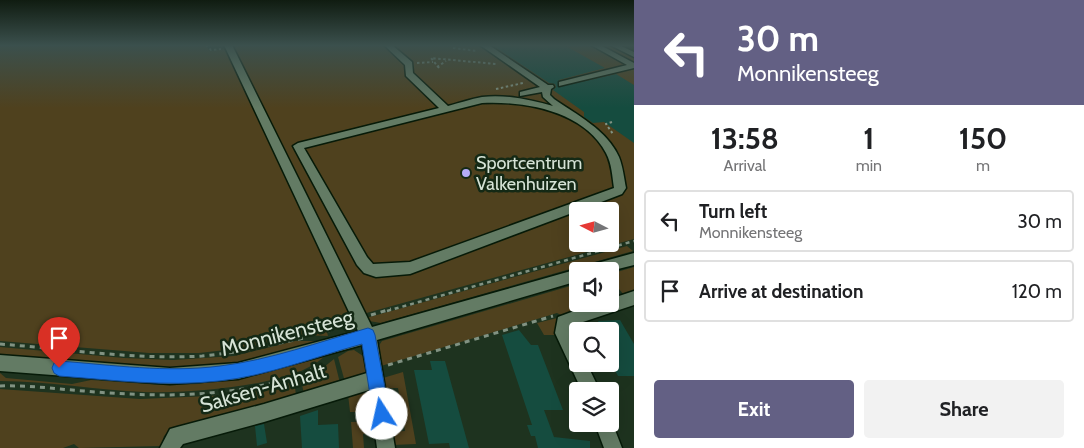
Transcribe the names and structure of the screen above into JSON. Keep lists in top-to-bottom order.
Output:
{
  "streets": {
    "street": ["Monnikensteeg", "Saksen-Anhalt"]
  },
  "places": ["Sportcentrum Valkenhuizen"],
  "north": "left",
  "page": {
    "turn": ["30 m", "Monnikensteeg"],
    "eta": [
      "13:58",
      "Arrival",
      "1",
      "min",
      "150",
      "m"
    ],
    "list": [
      {
        "name": "Turn left",
        "note": "Monnikensteeg",
        "value": "30 m"
      },
      {
        "name": "Arrive at destination",
        "value": "120 m"
      }
    ],
    "buttons": ["Exit", "Share"]
  }
}
